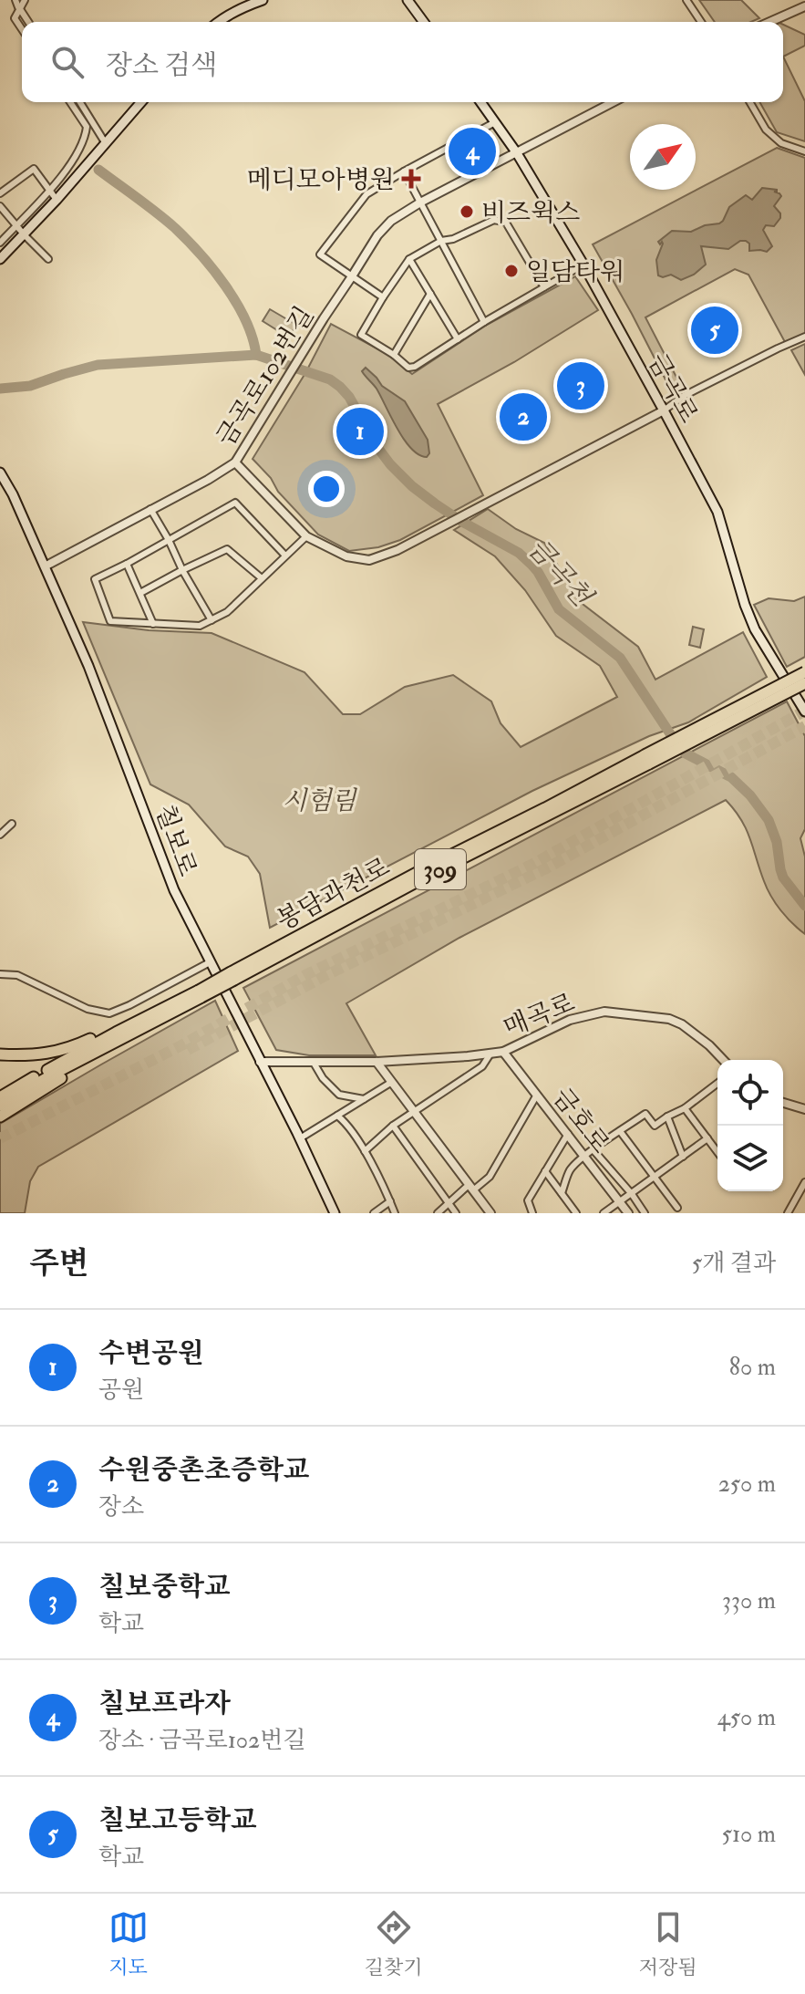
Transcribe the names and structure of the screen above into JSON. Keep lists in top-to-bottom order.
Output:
{
  "streets": {
    "highway": ["309", "봉담과천로"],
    "main road": ["금곡로", "칠보로"],
    "street": ["금곡로102번길", "매곡로", "금호로"]
  },
  "crossings": [
    ["금곡로102번길", "금곡로"],
    ["금곡로102번길", "칠보로"],
    ["칠보로", "매곡로"],
    ["매곡로", "금호로"]
  ],
  "water": ["금곡천"],
  "parks": ["시험림"],
  "places": {
    "health": ["메디모아병원"],
    "other": ["비즈윅스", "일담타워"]
  },
  "north": "top right",
  "page": {
    "search": "장소 검색",
    "pins": [
      "4",
      "5",
      "3",
      "2",
      "1"
    ],
    "heading": ["주변", "5개 결과"],
    "list": [
      {
        "mark": "1",
        "name": "수변공원",
        "note": "공원",
        "value": "80 m"
      },
      {
        "mark": "2",
        "name": "수원중촌초증학교",
        "note": "장소",
        "value": "250 m"
      },
      {
        "mark": "3",
        "name": "칠보중학교",
        "note": "학교",
        "value": "330 m"
      },
      {
        "mark": "4",
        "name": "칠보프라자",
        "note": "장소 · 금곡로102번길",
        "value": "450 m"
      },
      {
        "mark": "5",
        "name": "칠보고등학교",
        "note": "학교",
        "value": "510 m"
      }
    ],
    "nav": ["지도", "길찾기", "저장됨"]
  }
}
